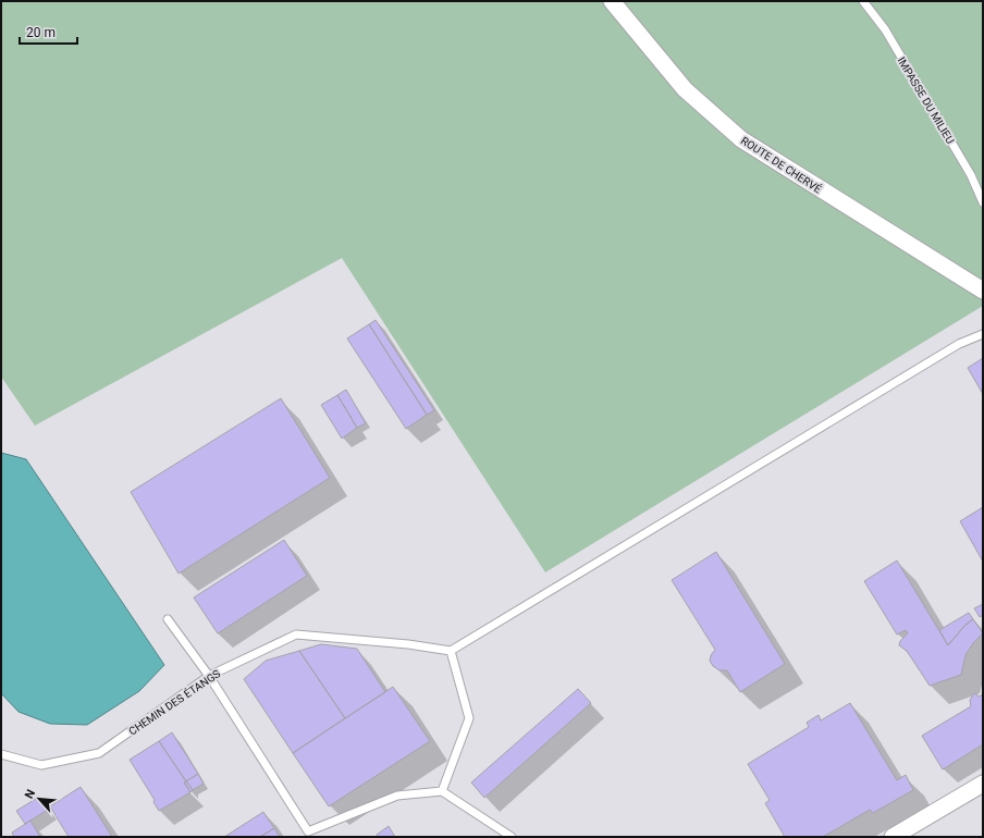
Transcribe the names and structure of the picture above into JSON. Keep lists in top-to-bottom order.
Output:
{
  "streets": {
    "street": ["ROUTE DE CHERVÉ"],
    "lane": ["IMPASSE DU MILIEU", "CHEMIN DES ÉTANGS"]
  },
  "scale_bar": "20 m",
  "north": "top left"
}
